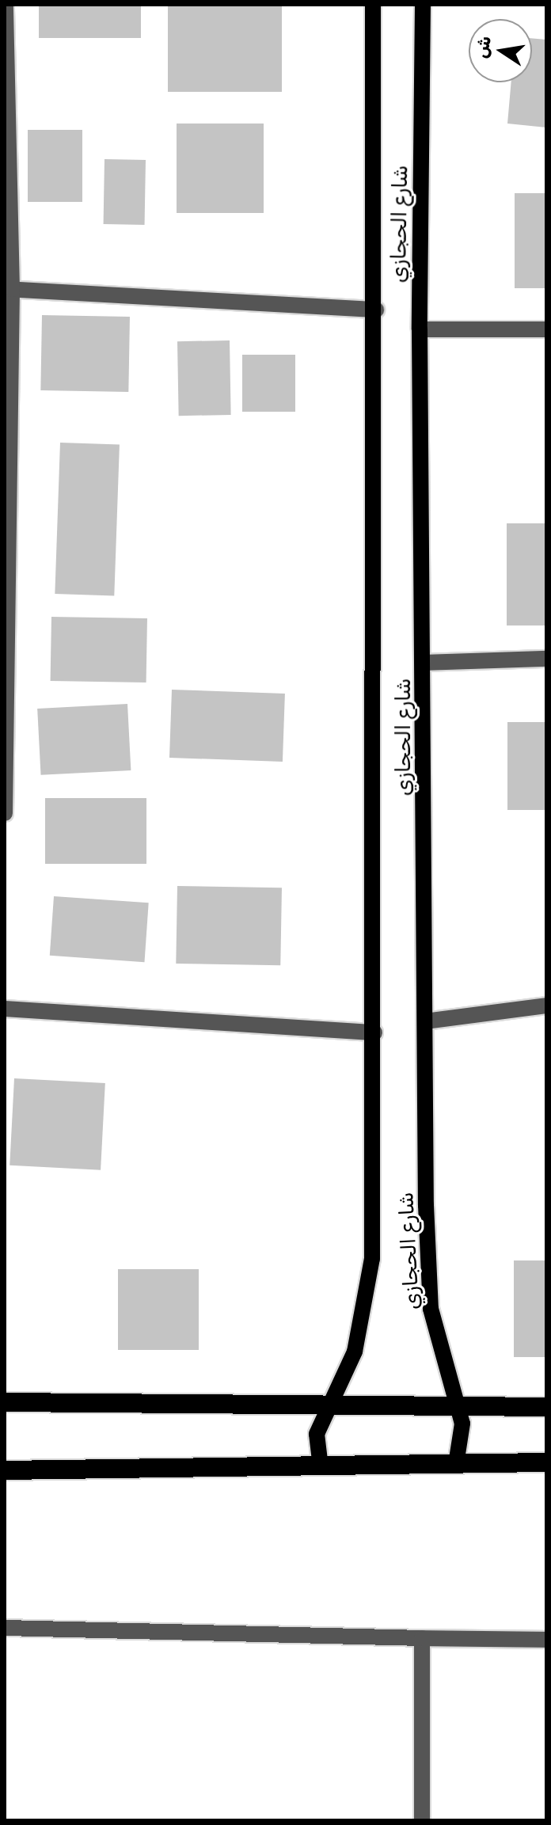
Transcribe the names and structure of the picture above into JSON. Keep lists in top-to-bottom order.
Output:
{
  "streets": {
    "main road": ["شارع الحجازي"]
  },
  "north": "left"
}
